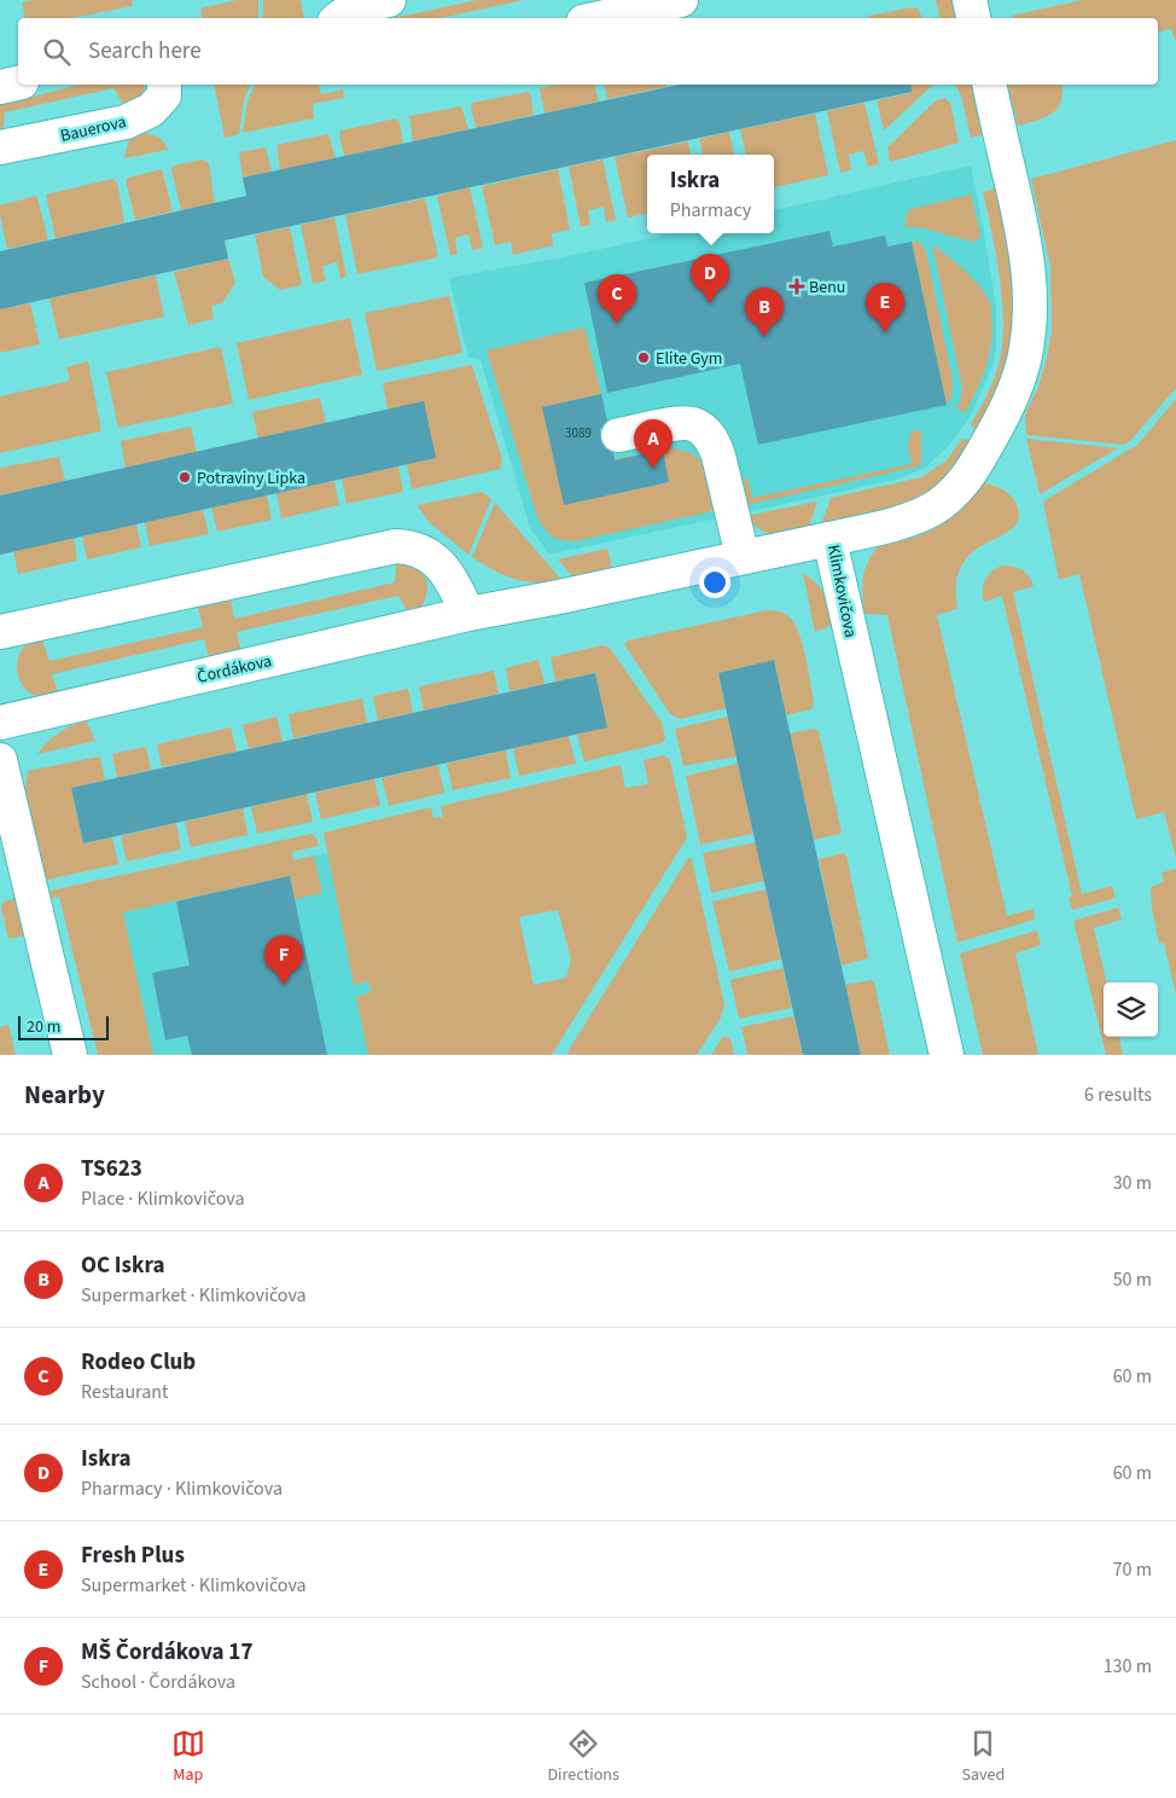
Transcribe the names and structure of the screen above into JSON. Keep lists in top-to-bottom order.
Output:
{
  "streets": {
    "street": ["Bauerova", "Klimkovičova", "Čordákova"]
  },
  "crossings": [
    ["Klimkovičova", "Čordákova"]
  ],
  "places": {
    "health": ["Benu"],
    "other": ["Elite Gym", "Potraviny Lipka"]
  },
  "house_numbers": ["3089"],
  "scale_bar": "20 m",
  "page": {
    "search": "Search here",
    "popup": ["Iskra", "Pharmacy"],
    "pins": [
      "D",
      "C",
      "E",
      "B",
      "A",
      "F"
    ],
    "scale": "20 m",
    "heading": ["Nearby", "6 results"],
    "list": [
      {
        "mark": "A",
        "name": "TS623",
        "note": "Place · Klimkovičova",
        "value": "30 m"
      },
      {
        "mark": "B",
        "name": "OC Iskra",
        "note": "Supermarket · Klimkovičova",
        "value": "50 m"
      },
      {
        "mark": "C",
        "name": "Rodeo Club",
        "note": "Restaurant",
        "value": "60 m"
      },
      {
        "mark": "D",
        "name": "Iskra",
        "note": "Pharmacy · Klimkovičova",
        "value": "60 m"
      },
      {
        "mark": "E",
        "name": "Fresh Plus",
        "note": "Supermarket · Klimkovičova",
        "value": "70 m"
      },
      {
        "mark": "F",
        "name": "MŠ Čordákova 17",
        "note": "School · Čordákova",
        "value": "130 m"
      }
    ],
    "nav": ["Map", "Directions", "Saved"]
  }
}
